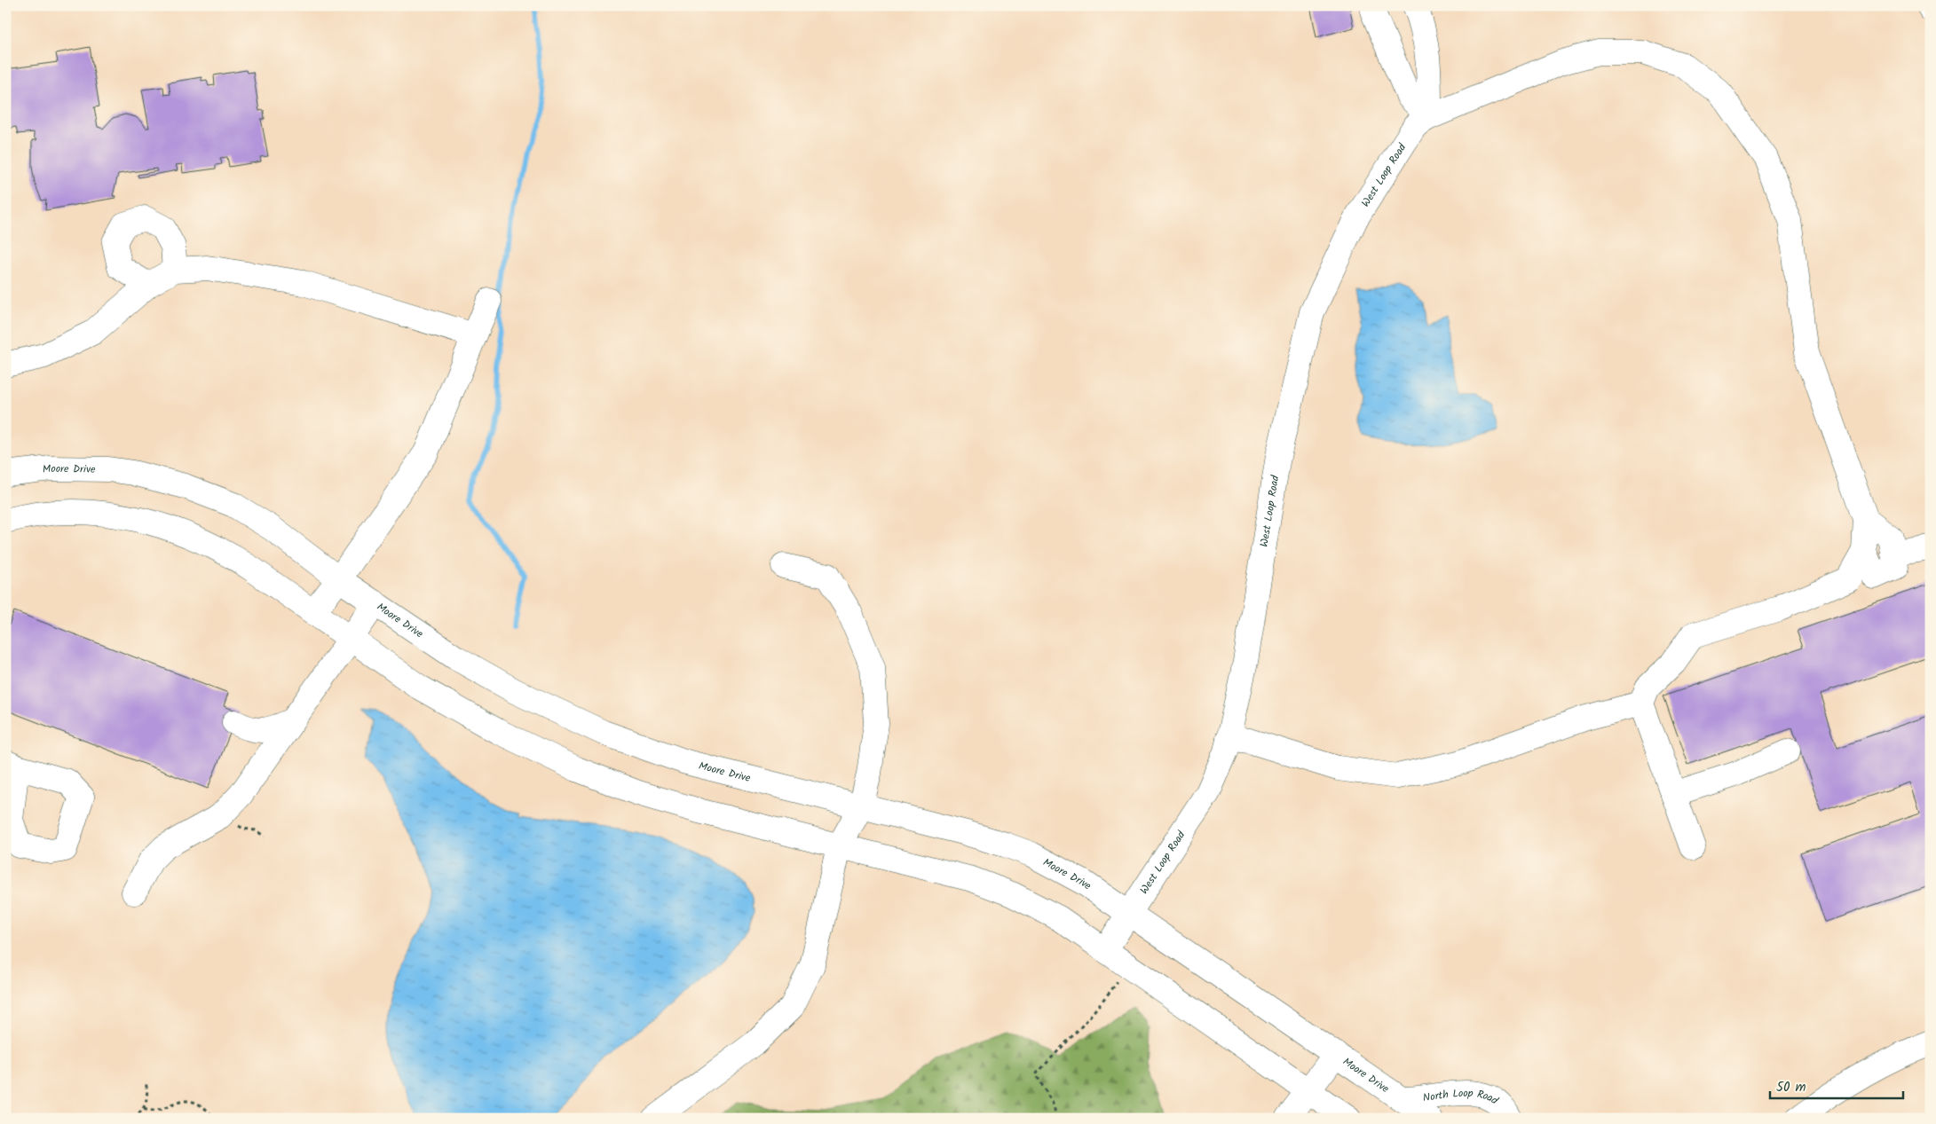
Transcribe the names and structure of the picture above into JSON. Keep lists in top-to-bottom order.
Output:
{
  "streets": {
    "street": ["West Loop Road", "Moore Drive", "North Loop Road"]
  },
  "crossings": [
    ["West Loop Road", "Moore Drive"],
    ["Moore Drive", "North Loop Road"]
  ],
  "scale_bar": "50 m"
}
